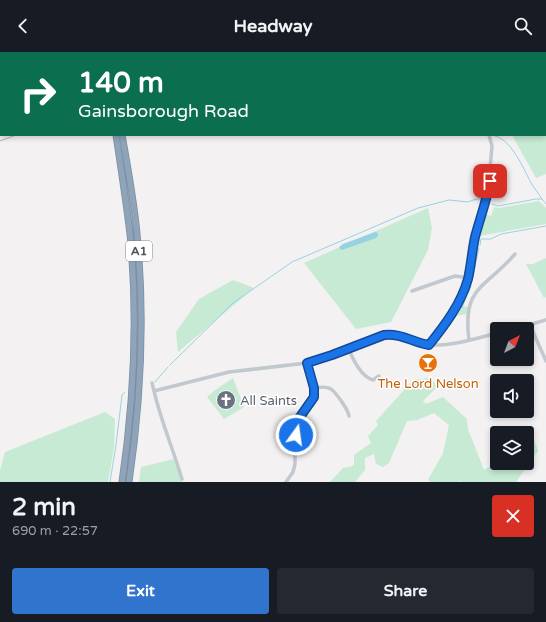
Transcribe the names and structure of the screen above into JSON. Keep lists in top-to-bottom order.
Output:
{
  "streets": {
    "highway": ["A1"]
  },
  "places": {
    "bar": ["The Lord Nelson"],
    "church": ["All Saints"]
  },
  "north": "top right",
  "page": {
    "header": "Headway",
    "turn": ["140 m", "Gainsborough Road"],
    "heading": ["2 min", "690 m · 22:57"],
    "buttons": ["Exit", "Share"]
  }
}
